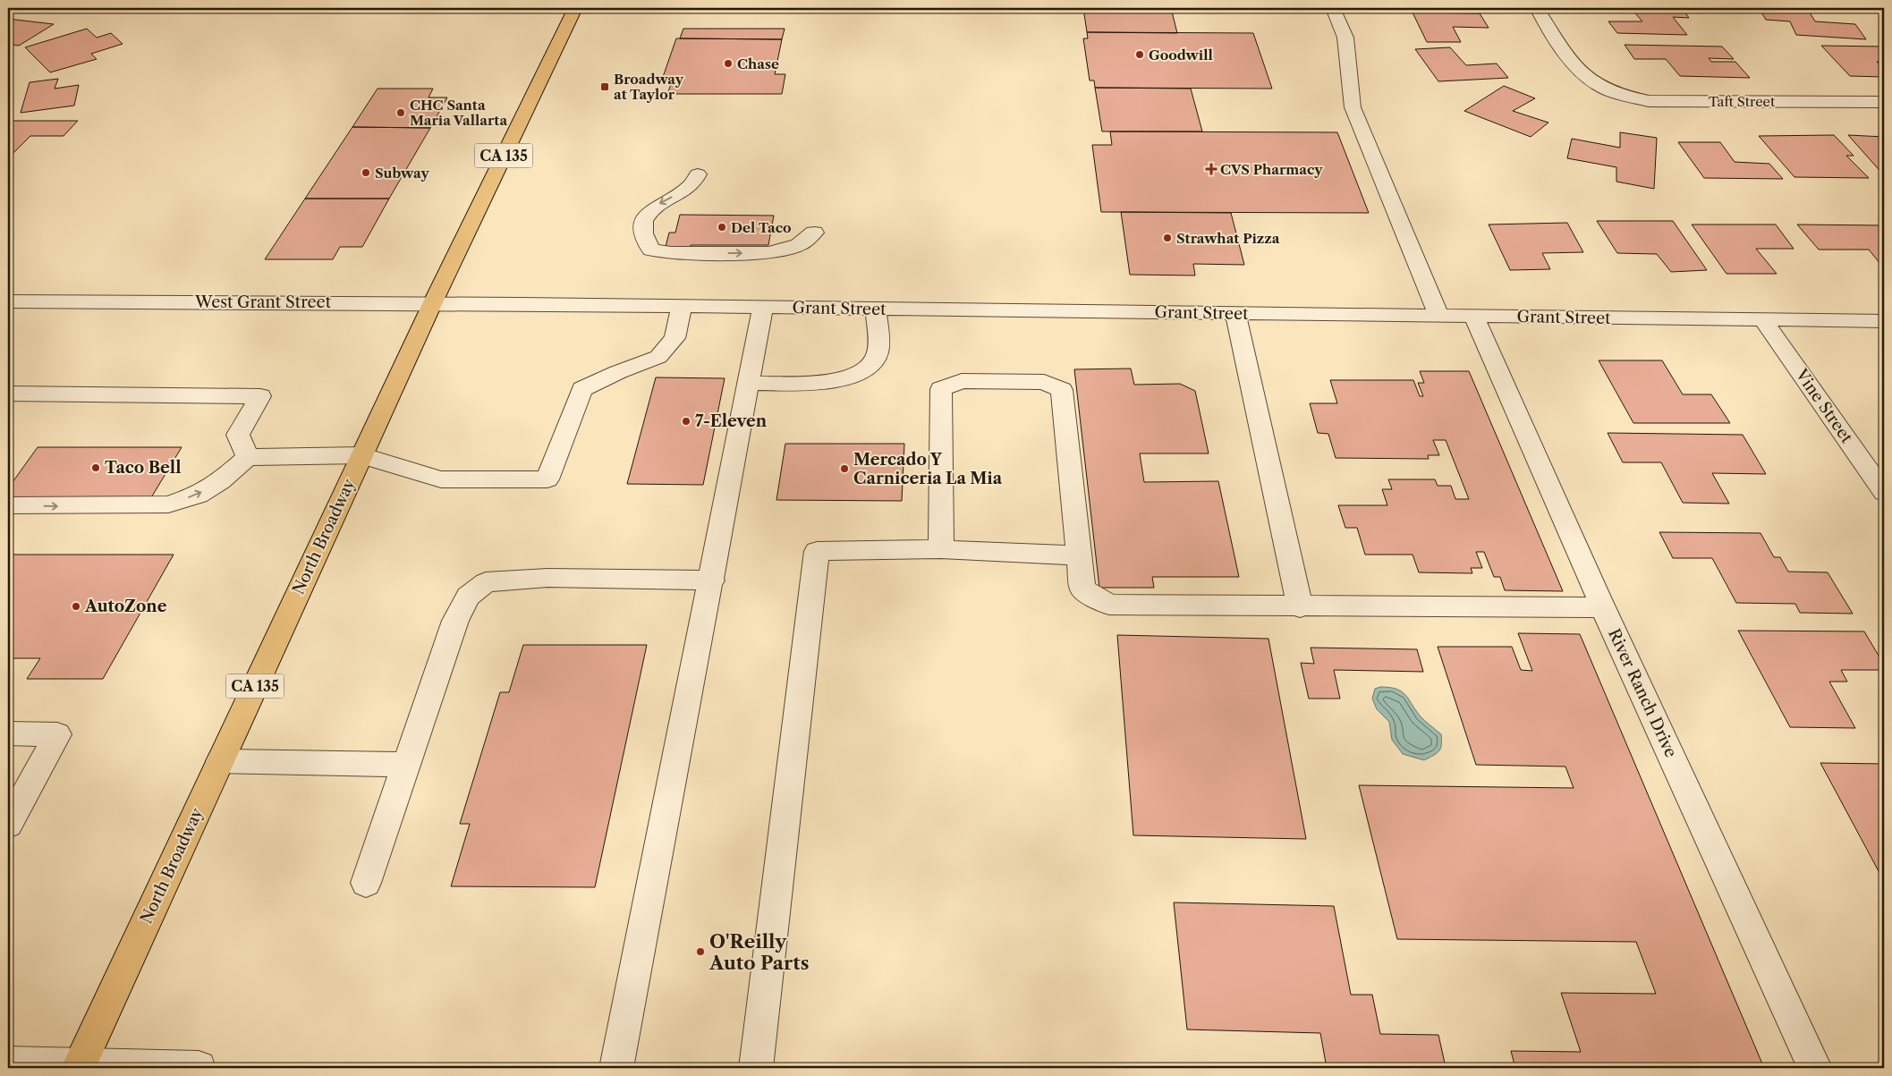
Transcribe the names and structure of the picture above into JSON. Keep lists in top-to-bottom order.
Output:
{
  "streets": {
    "main road": ["CA 135", "North Broadway"],
    "street": [
      "Taft Street",
      "West Grant Street",
      "Grant Street",
      "Vine Street",
      "River Ranch Drive"
    ]
  },
  "crossings": [
    ["West Grant Street", "Grant Street"],
    ["West Grant Street", "North Broadway"],
    ["Grant Street", "Vine Street"],
    ["Grant Street", "River Ranch Drive"]
  ],
  "places": {
    "other": [
      "Goodwill",
      "Chase",
      "CHC Santa Maria Vallarta",
      "Subway",
      "Del Taco",
      "Strawhat Pizza",
      "7-Eleven",
      "Taco Bell",
      "Mercado Y Carniceria La Mia",
      "AutoZone",
      "O'Reilly Auto Parts"
    ],
    "transit": ["Broadway at Taylor"],
    "health": ["CVS Pharmacy"]
  }
}
